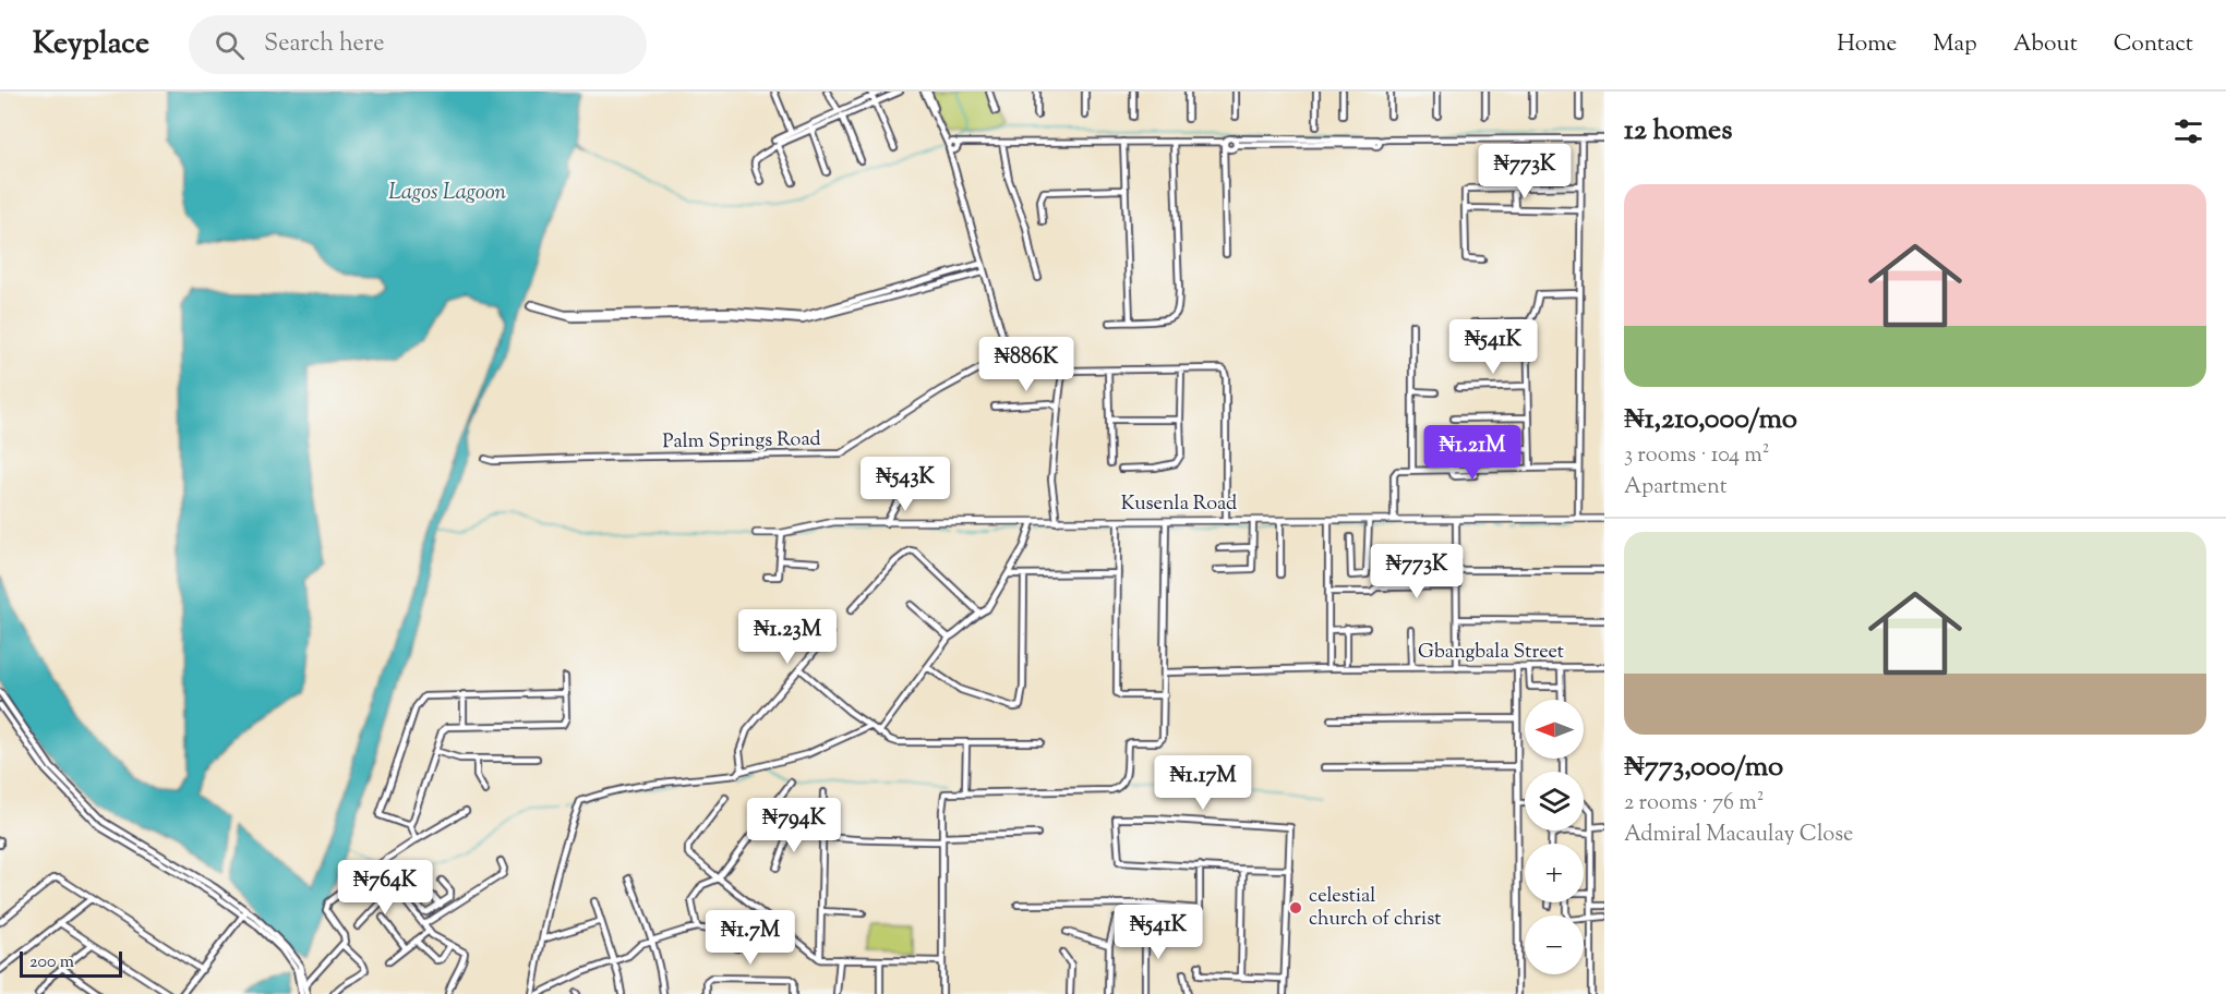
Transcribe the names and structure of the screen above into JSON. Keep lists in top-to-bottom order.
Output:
{
  "streets": {
    "main road": ["Kusenla Road"],
    "street": ["Palm Springs Road", "Gbangbala Street"]
  },
  "water": ["Lagos Lagoon"],
  "places": ["celestial church of christ"],
  "scale_bar": "200 m",
  "north": "left",
  "page": {
    "header": "Keyplace",
    "search": "Search here",
    "nav": [
      "Home",
      "Map",
      "About",
      "Contact"
    ],
    "heading": "12 homes",
    "price": [
      "₦773K",
      "₦541K",
      "₦886K",
      "₦1.21M",
      "₦543K",
      "₦773K",
      "₦1.23M",
      "₦1.17M",
      "₦794K",
      "₦764K",
      "₦541K",
      "₦1.7M"
    ],
    "list": [
      {
        "name": "₦1,210,000/mo",
        "note": "3 rooms · 104 m² · Apartment"
      },
      {
        "name": "₦773,000/mo",
        "note": "2 rooms · 76 m² · Admiral Macaulay Close"
      }
    ],
    "map_buttons": ["+", "−"],
    "scale": "200 m"
  }
}
